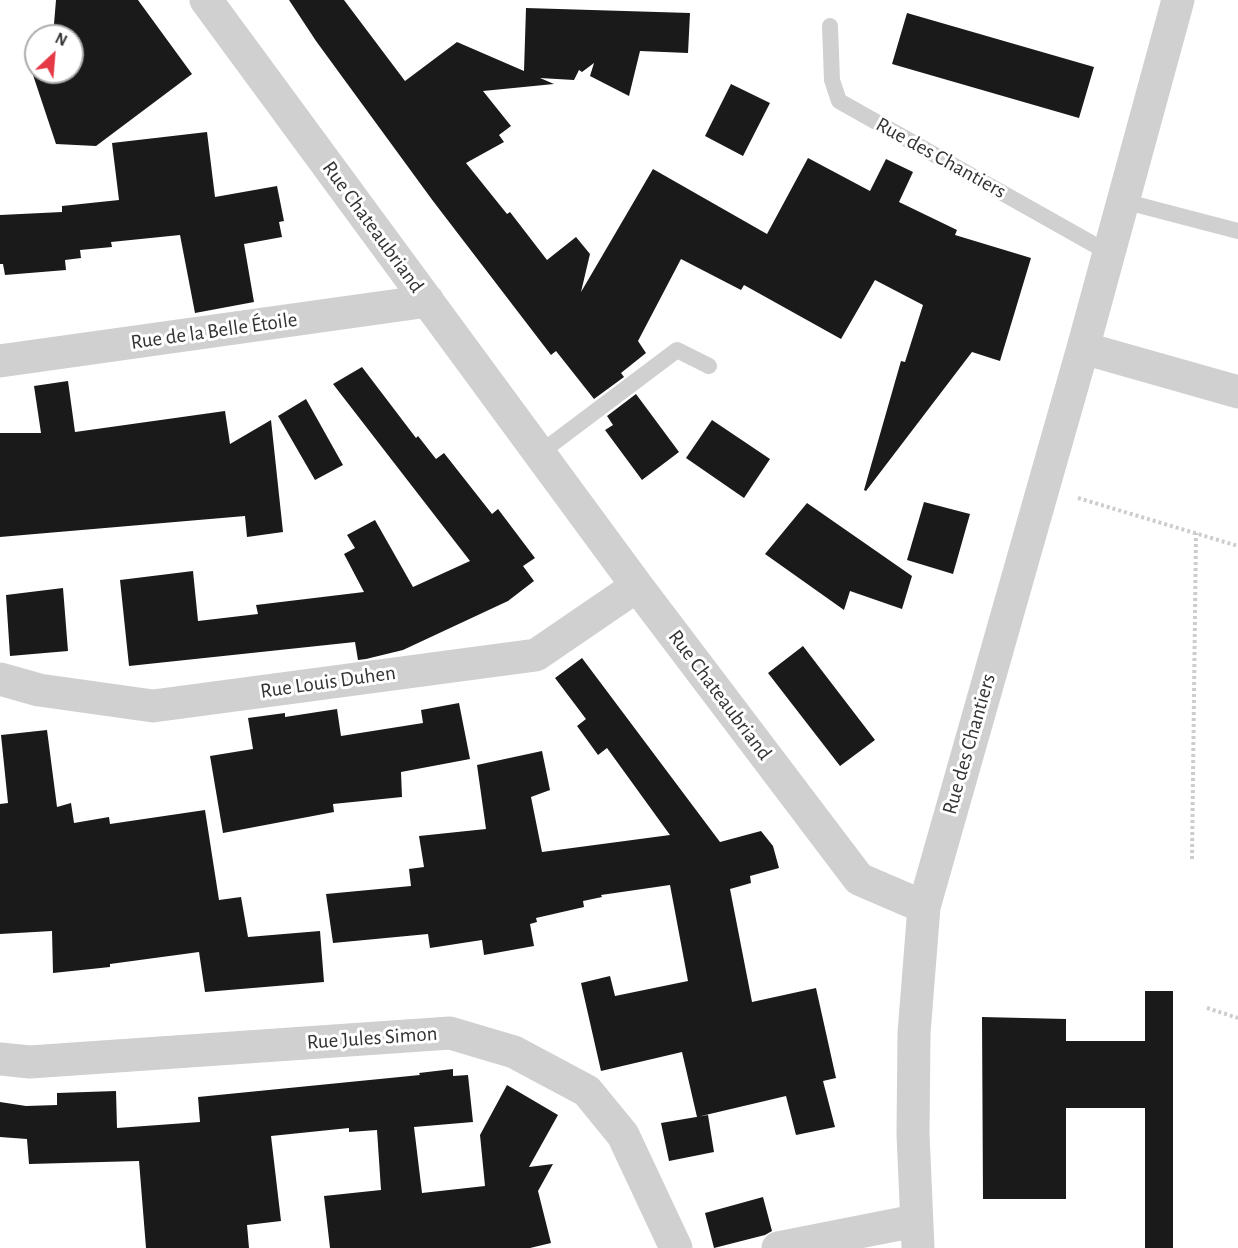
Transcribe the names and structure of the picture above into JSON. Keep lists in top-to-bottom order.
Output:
{
  "streets": {
    "street": [
      "Rue des Chantiers",
      "Rue Chateaubriand",
      "Rue de la Belle Étoile",
      "Rue Louis Duhen",
      "Rue Jules Simon"
    ]
  },
  "crossings": [
    ["Rue des Chantiers", "Rue Chateaubriand"],
    ["Rue Chateaubriand", "Rue de la Belle Étoile"],
    ["Rue Chateaubriand", "Rue Louis Duhen"]
  ],
  "north": "top right"
}
